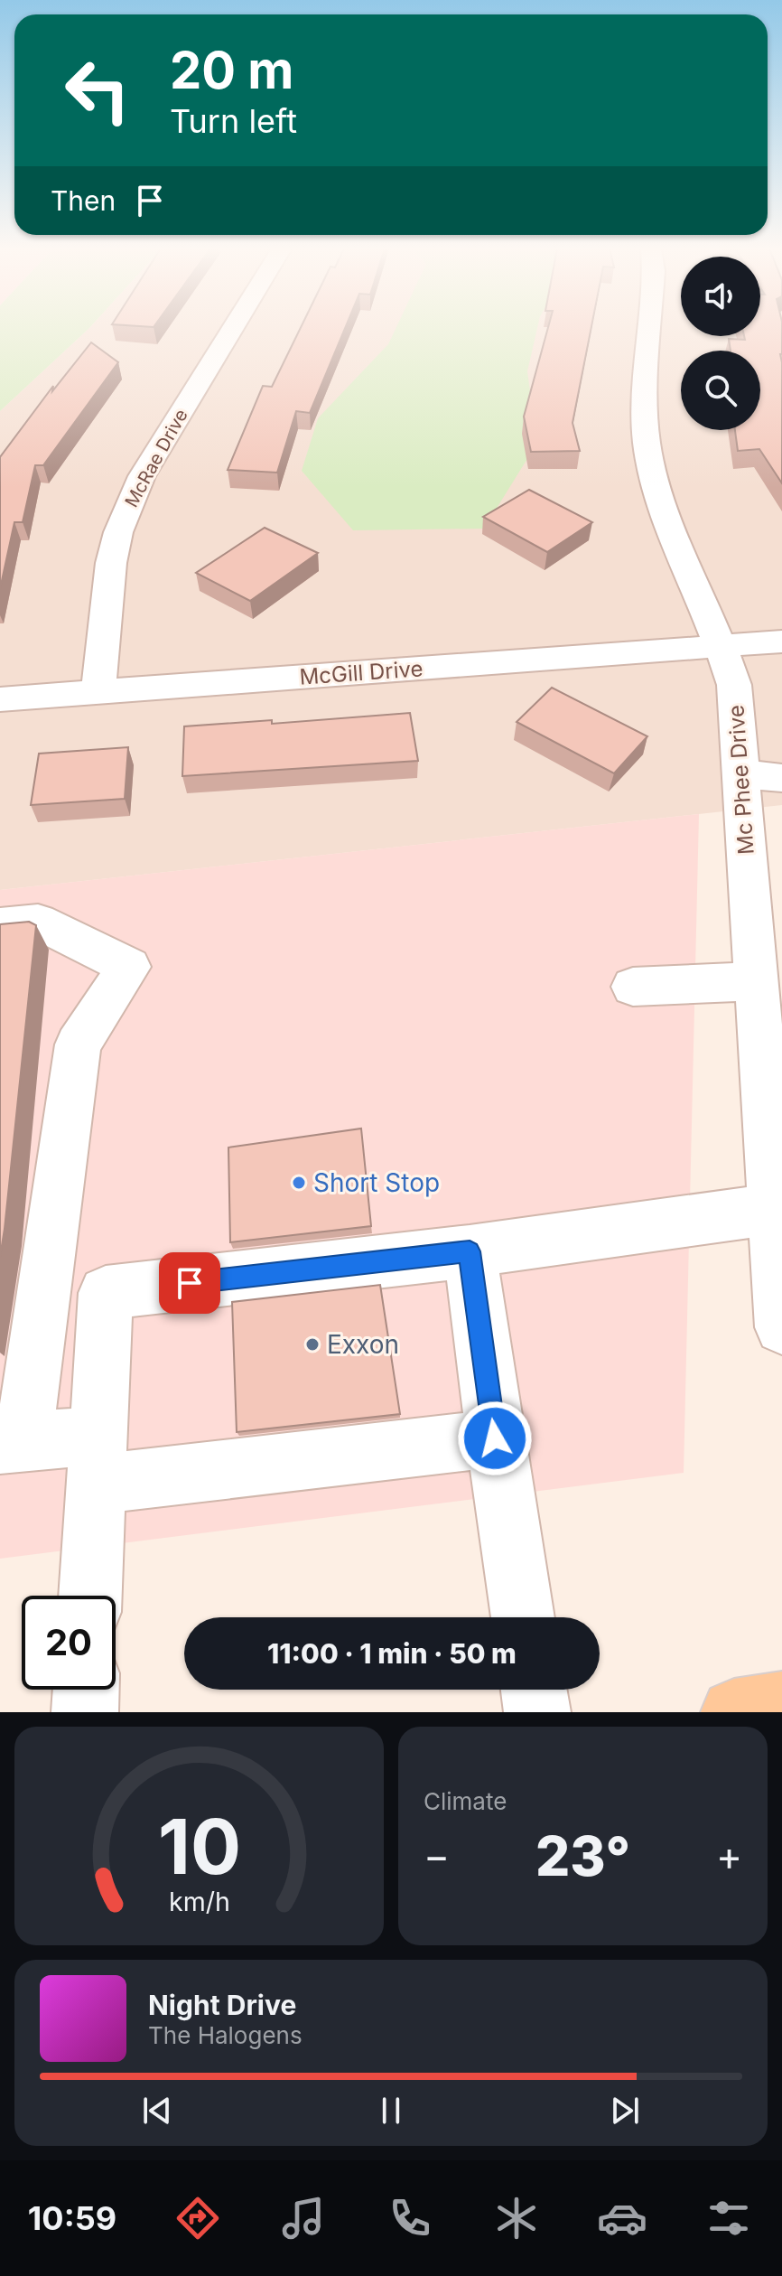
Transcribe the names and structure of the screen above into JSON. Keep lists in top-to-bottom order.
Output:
{
  "streets": {
    "street": ["McRae Drive", "McGill Drive", "Mc Phee Drive"]
  },
  "crossings": [
    ["McRae Drive", "McGill Drive"],
    ["McGill Drive", "Mc Phee Drive"]
  ],
  "places": ["Short Stop", "Exxon"],
  "page": {
    "turn": ["20 m", "Turn left"],
    "then": "Then",
    "limit": "20",
    "trip": "11:00 · 1 min · 50 m",
    "tile": "Climate",
    "heat": ["−", "23°", "+"],
    "song": ["Night Drive", "The Halogens"],
    "tabs": "10:59",
    "gauge": ["10", "km/h"]
  }
}
